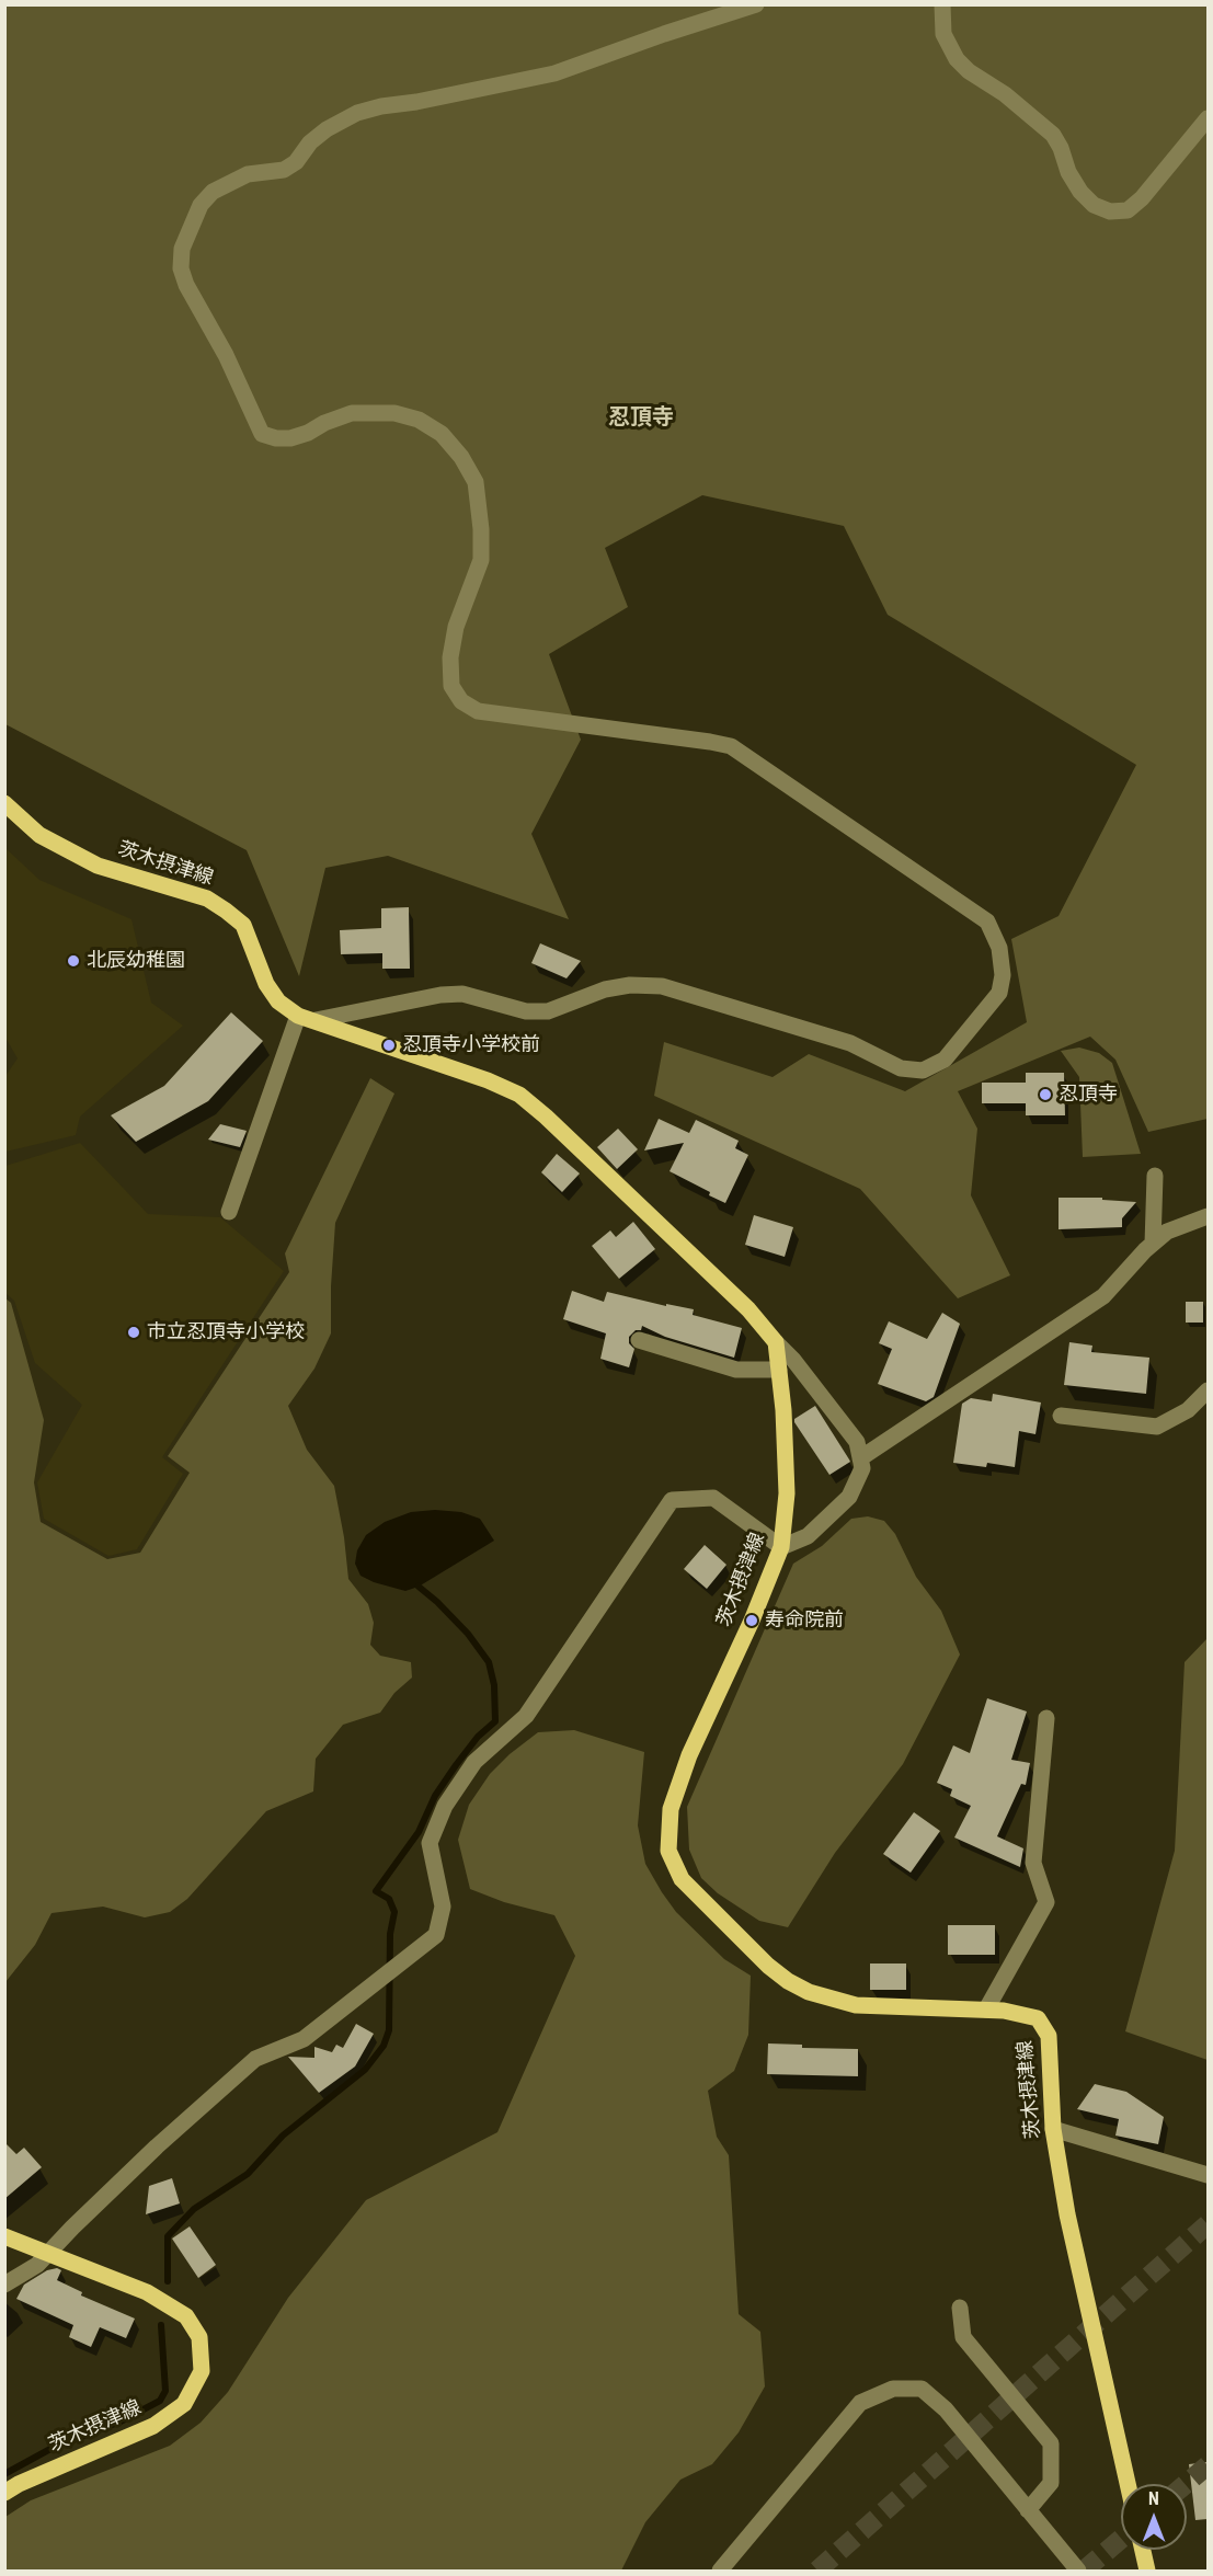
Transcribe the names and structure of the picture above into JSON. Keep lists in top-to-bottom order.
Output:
{
  "streets": {
    "main road": ["茨木摂津線"]
  },
  "districts": ["忍頂寺"],
  "places": [
    "北辰幼稚園",
    "忍頂寺小学校前",
    "忍頂寺",
    "市立忍頂寺小学校",
    "寿命院前"
  ],
  "north": "top"
}
